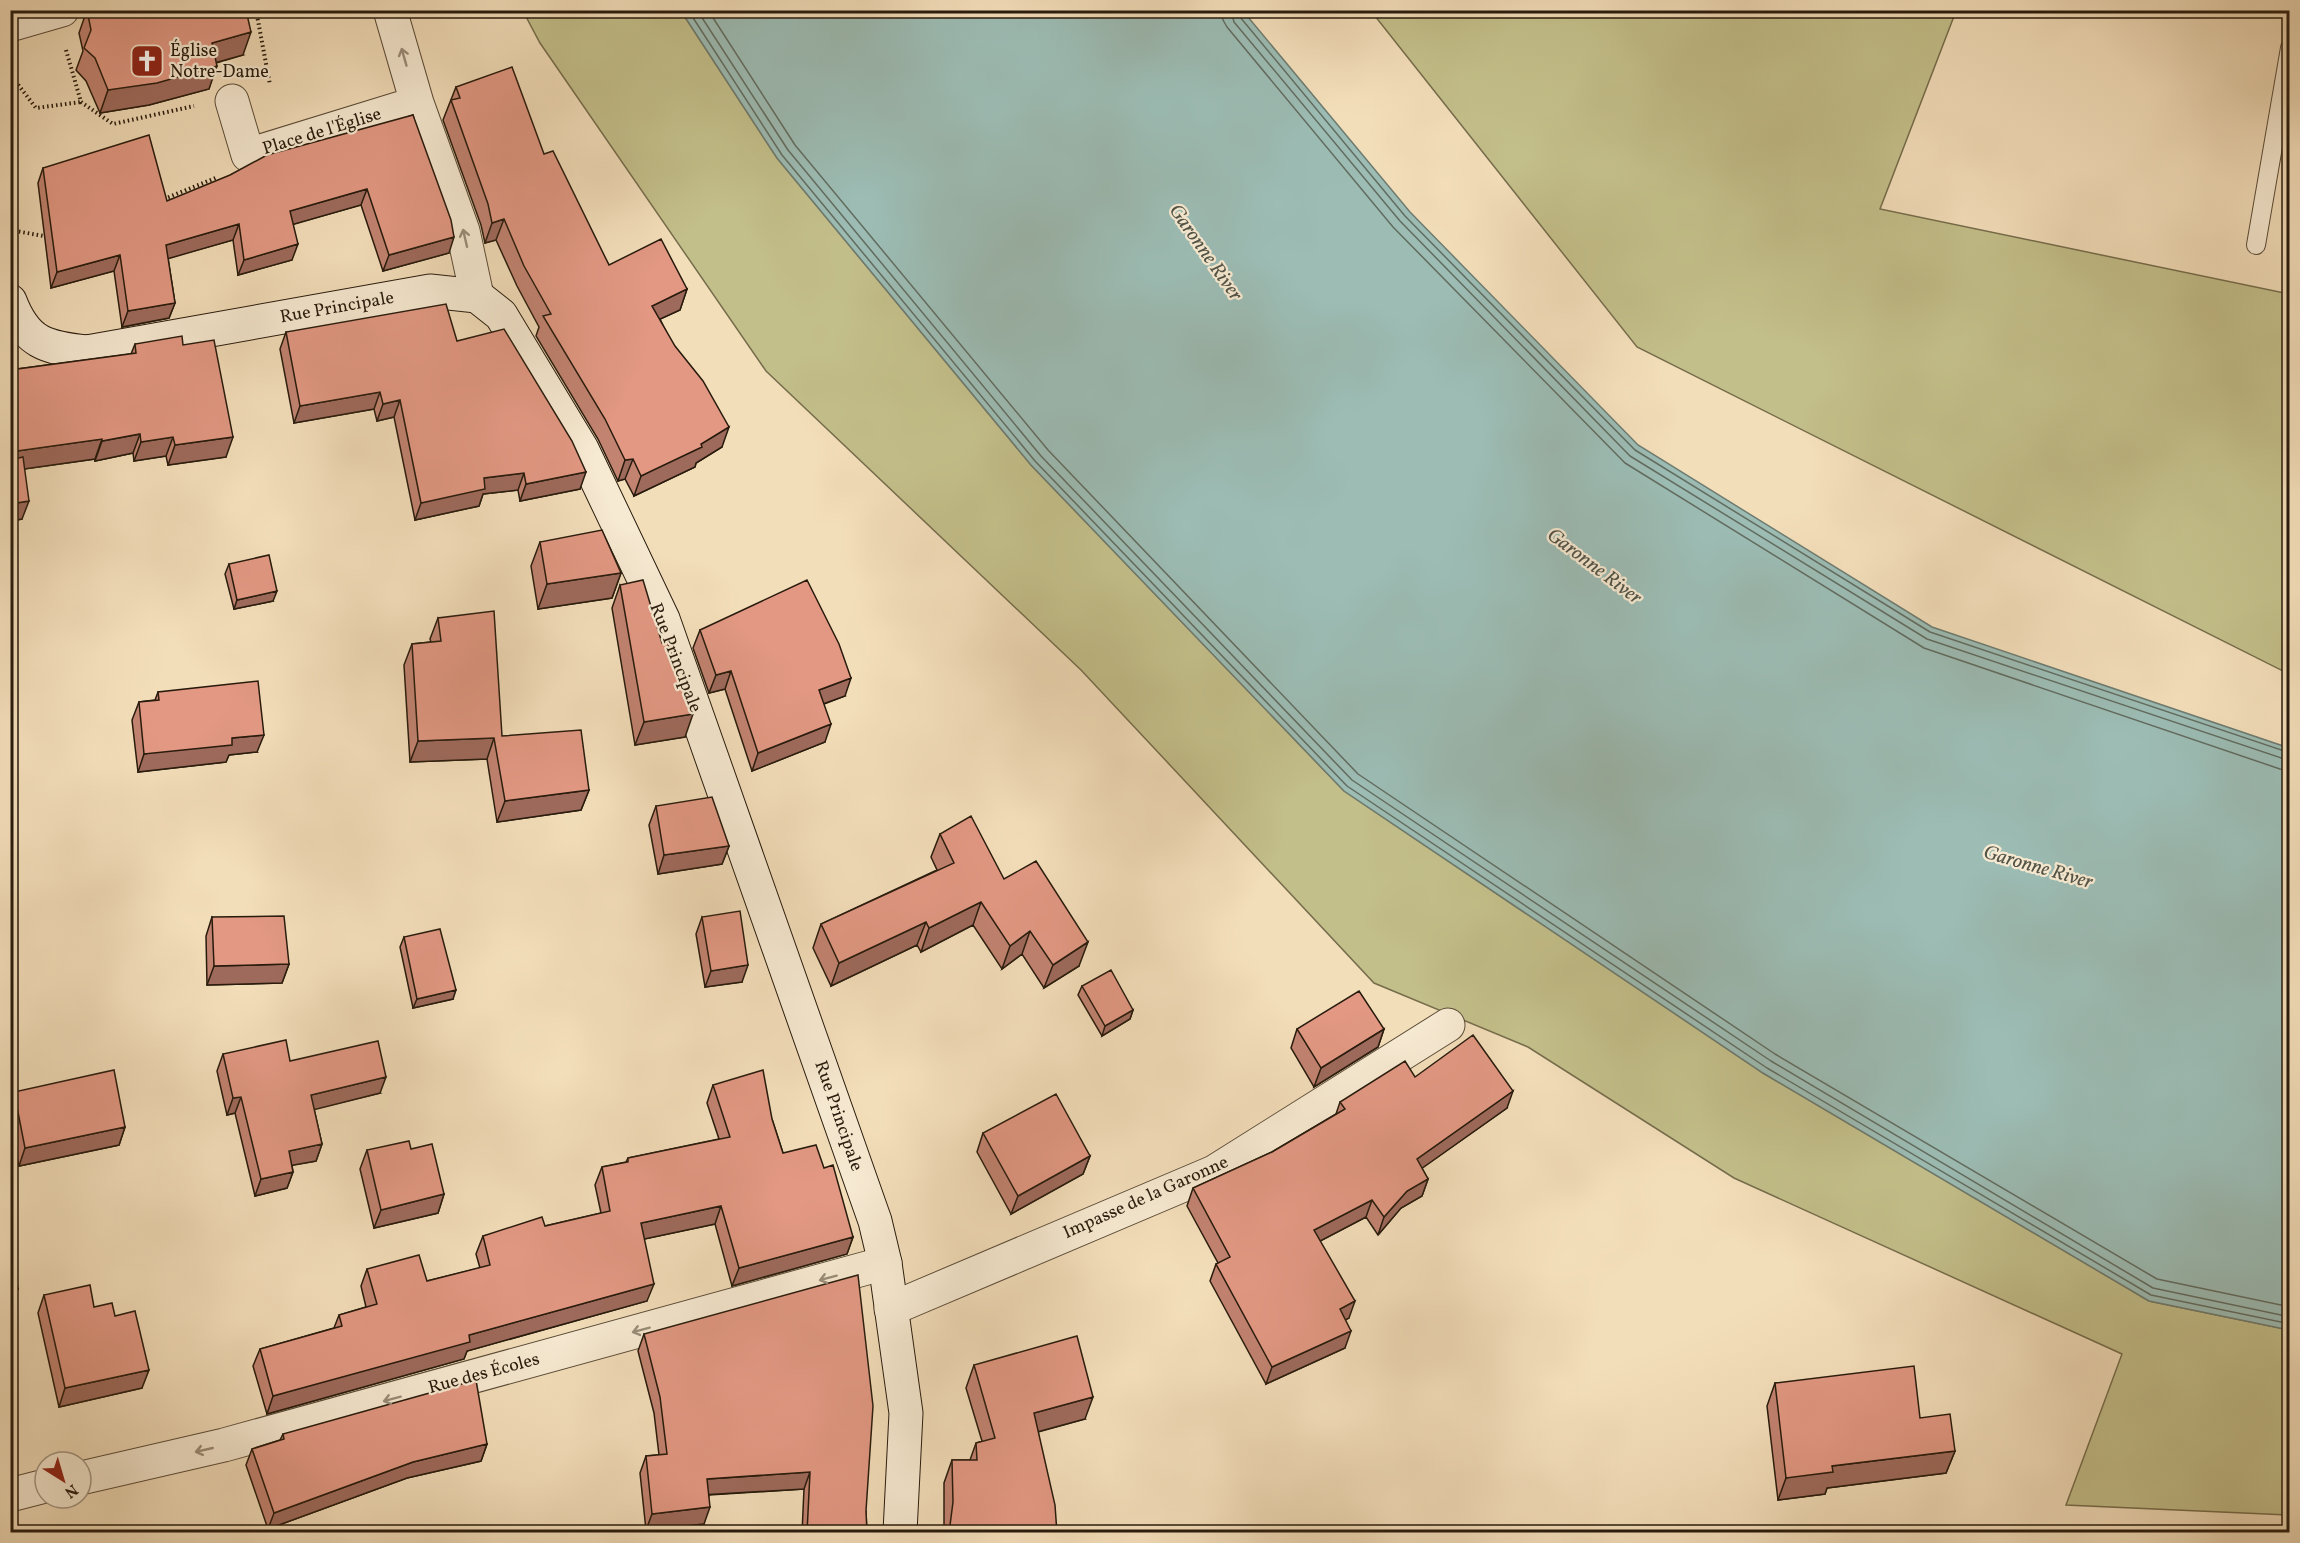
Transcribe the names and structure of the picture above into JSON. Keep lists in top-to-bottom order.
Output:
{
  "streets": {
    "street": [
      "Place de l'Église",
      "Rue Principale",
      "Impasse de la Garonne",
      "Rue des Écoles"
    ]
  },
  "crossings": [
    ["Rue Principale", "Impasse de la Garonne"],
    ["Rue Principale", "Rue des Écoles"]
  ],
  "one_way": ["Rue des Écoles"],
  "water": ["Garonne River"],
  "places": {
    "church": ["Église Notre-Dame"]
  },
  "north": "bottom right"
}
